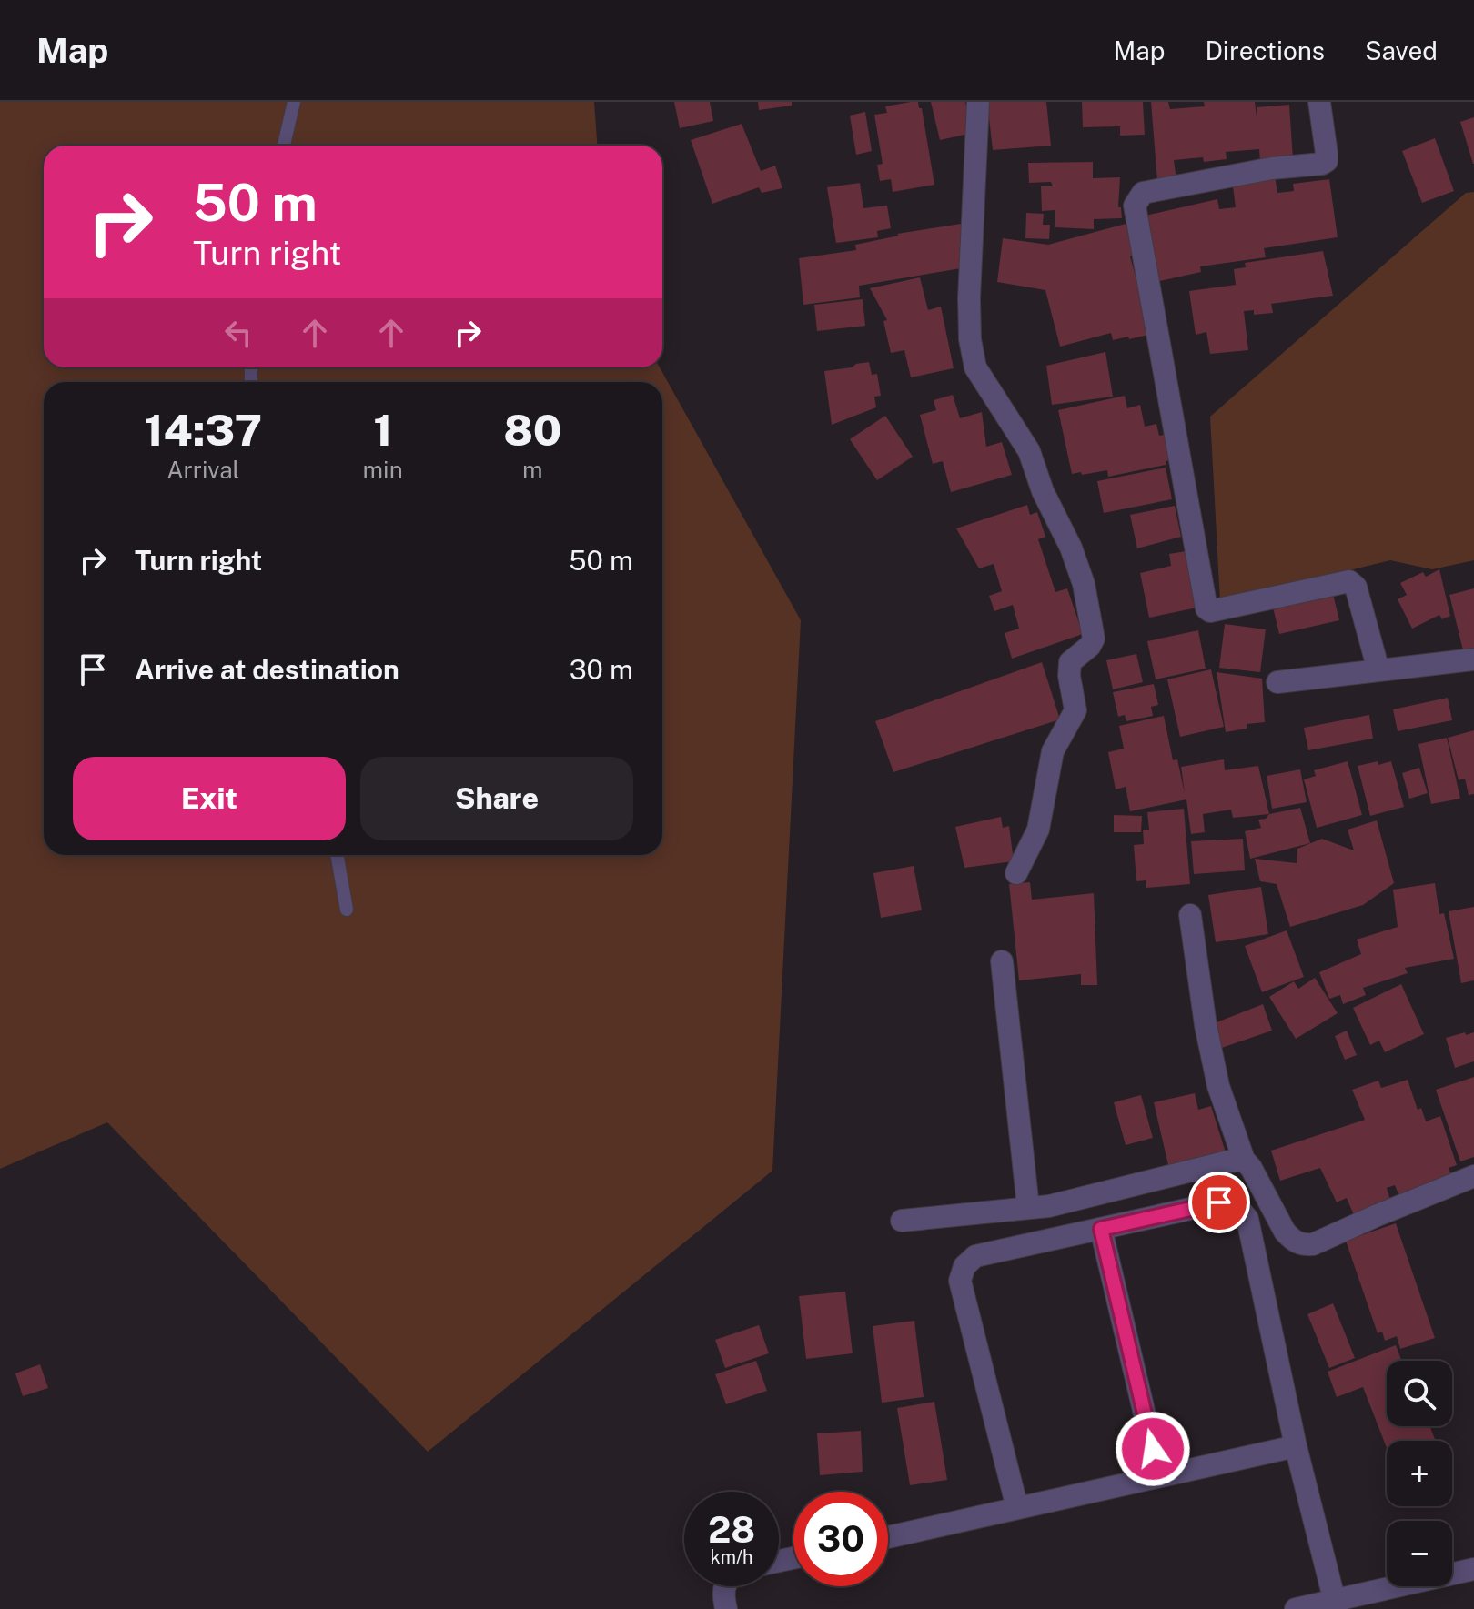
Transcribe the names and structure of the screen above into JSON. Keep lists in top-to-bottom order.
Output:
{
  "page": {
    "header": "Map",
    "nav": ["Map", "Directions", "Saved"],
    "turn": ["50 m", "Turn right"],
    "eta": [
      "14:37",
      "Arrival",
      "1",
      "min",
      "80",
      "m"
    ],
    "list": [
      {
        "name": "Turn right",
        "value": "50 m"
      },
      {
        "name": "Arrive at destination",
        "value": "30 m"
      }
    ],
    "buttons": ["Exit", "Share"],
    "map_buttons": ["+", "−"],
    "speed": "28 km/h",
    "limit": "30"
  }
}
